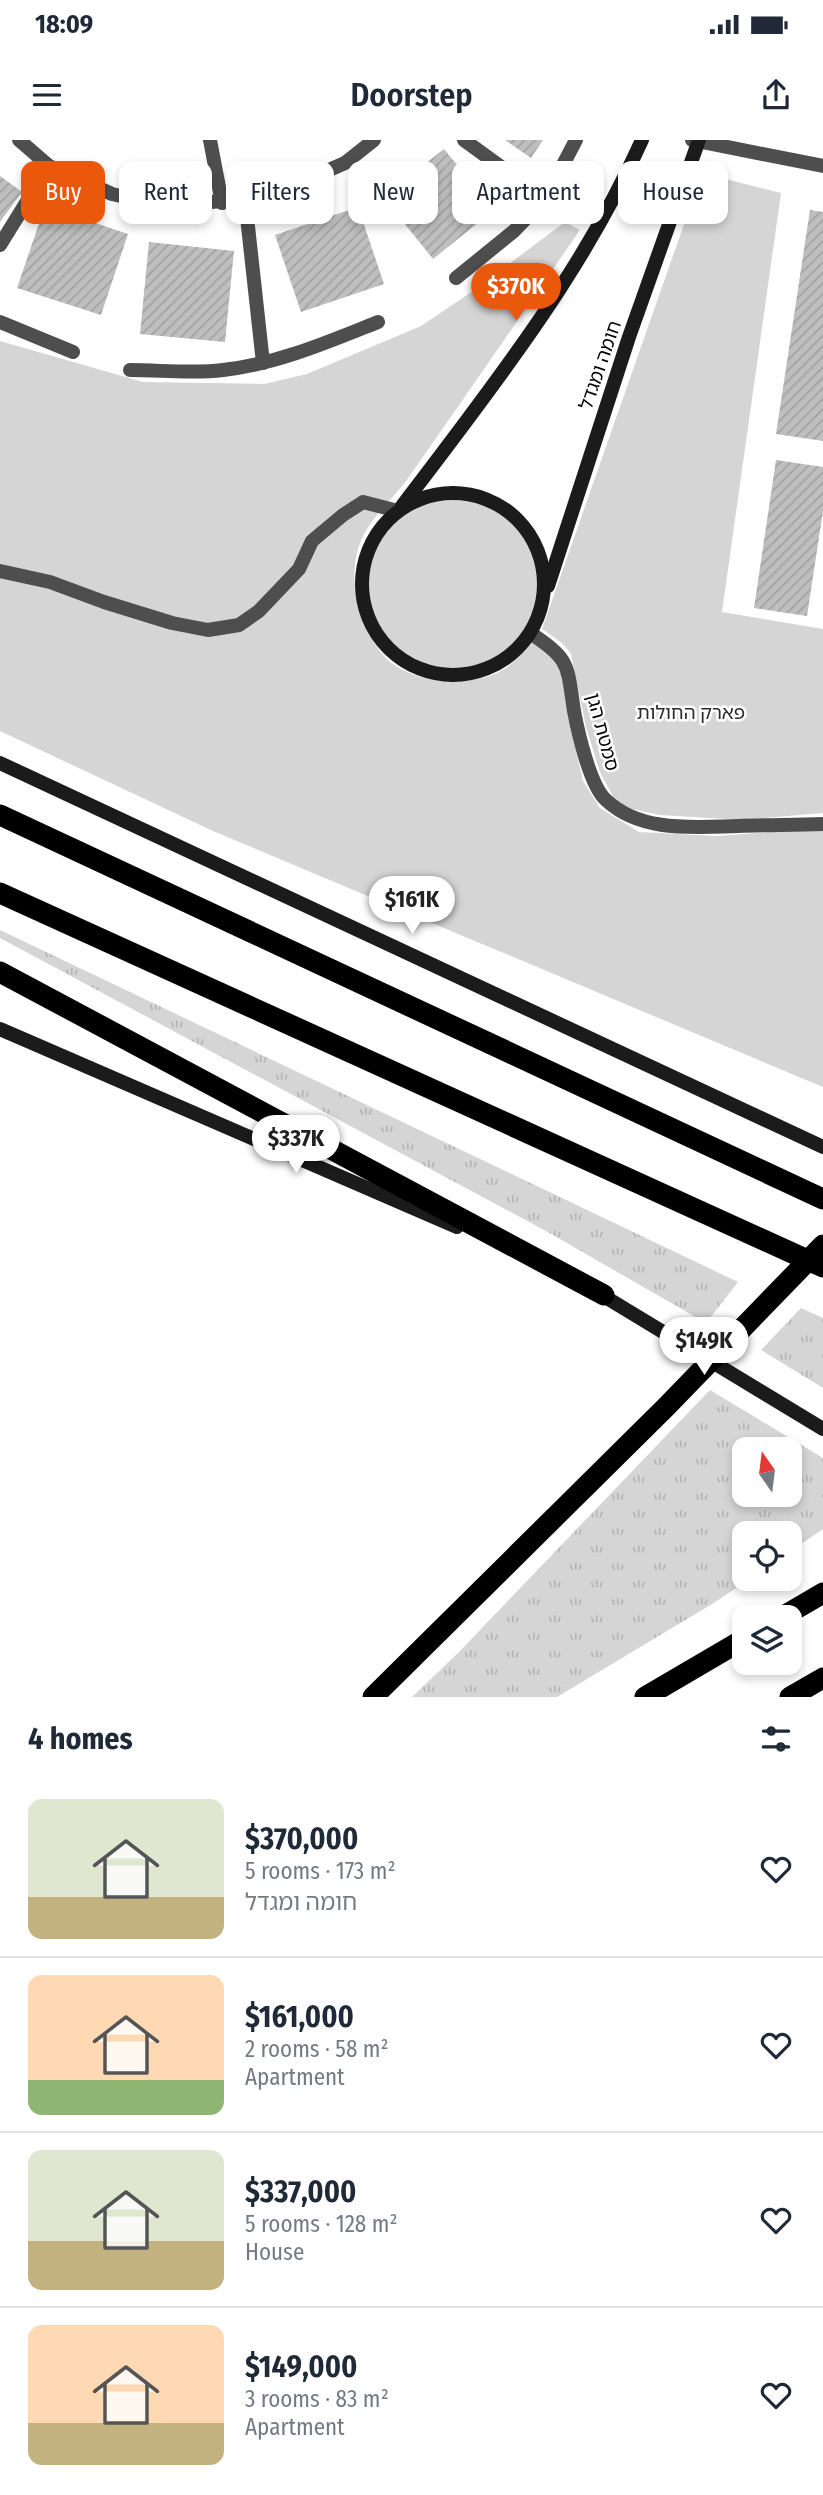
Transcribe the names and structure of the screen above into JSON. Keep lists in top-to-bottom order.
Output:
{
  "streets": {
    "main road": ["חומה ומגדל"],
    "street": ["סמטת הגן"]
  },
  "crossings": [
    ["חומה ומגדל", "סמטת הגן"]
  ],
  "parks": ["פארק החולות"],
  "north": "top",
  "page": {
    "status": "18:09",
    "header": "Doorstep",
    "chip": [
      "Buy",
      "Rent",
      "Filters",
      "New",
      "Apartment",
      "House"
    ],
    "price": [
      "$370K",
      "$161K",
      "$337K",
      "$149K"
    ],
    "heading": "4 homes",
    "list": [
      {
        "name": "$370,000",
        "note": "5 rooms · 173 m² · חומה ומגדל"
      },
      {
        "name": "$161,000",
        "note": "2 rooms · 58 m² · Apartment"
      },
      {
        "name": "$337,000",
        "note": "5 rooms · 128 m² · House"
      },
      {
        "name": "$149,000",
        "note": "3 rooms · 83 m² · Apartment"
      }
    ]
  }
}
